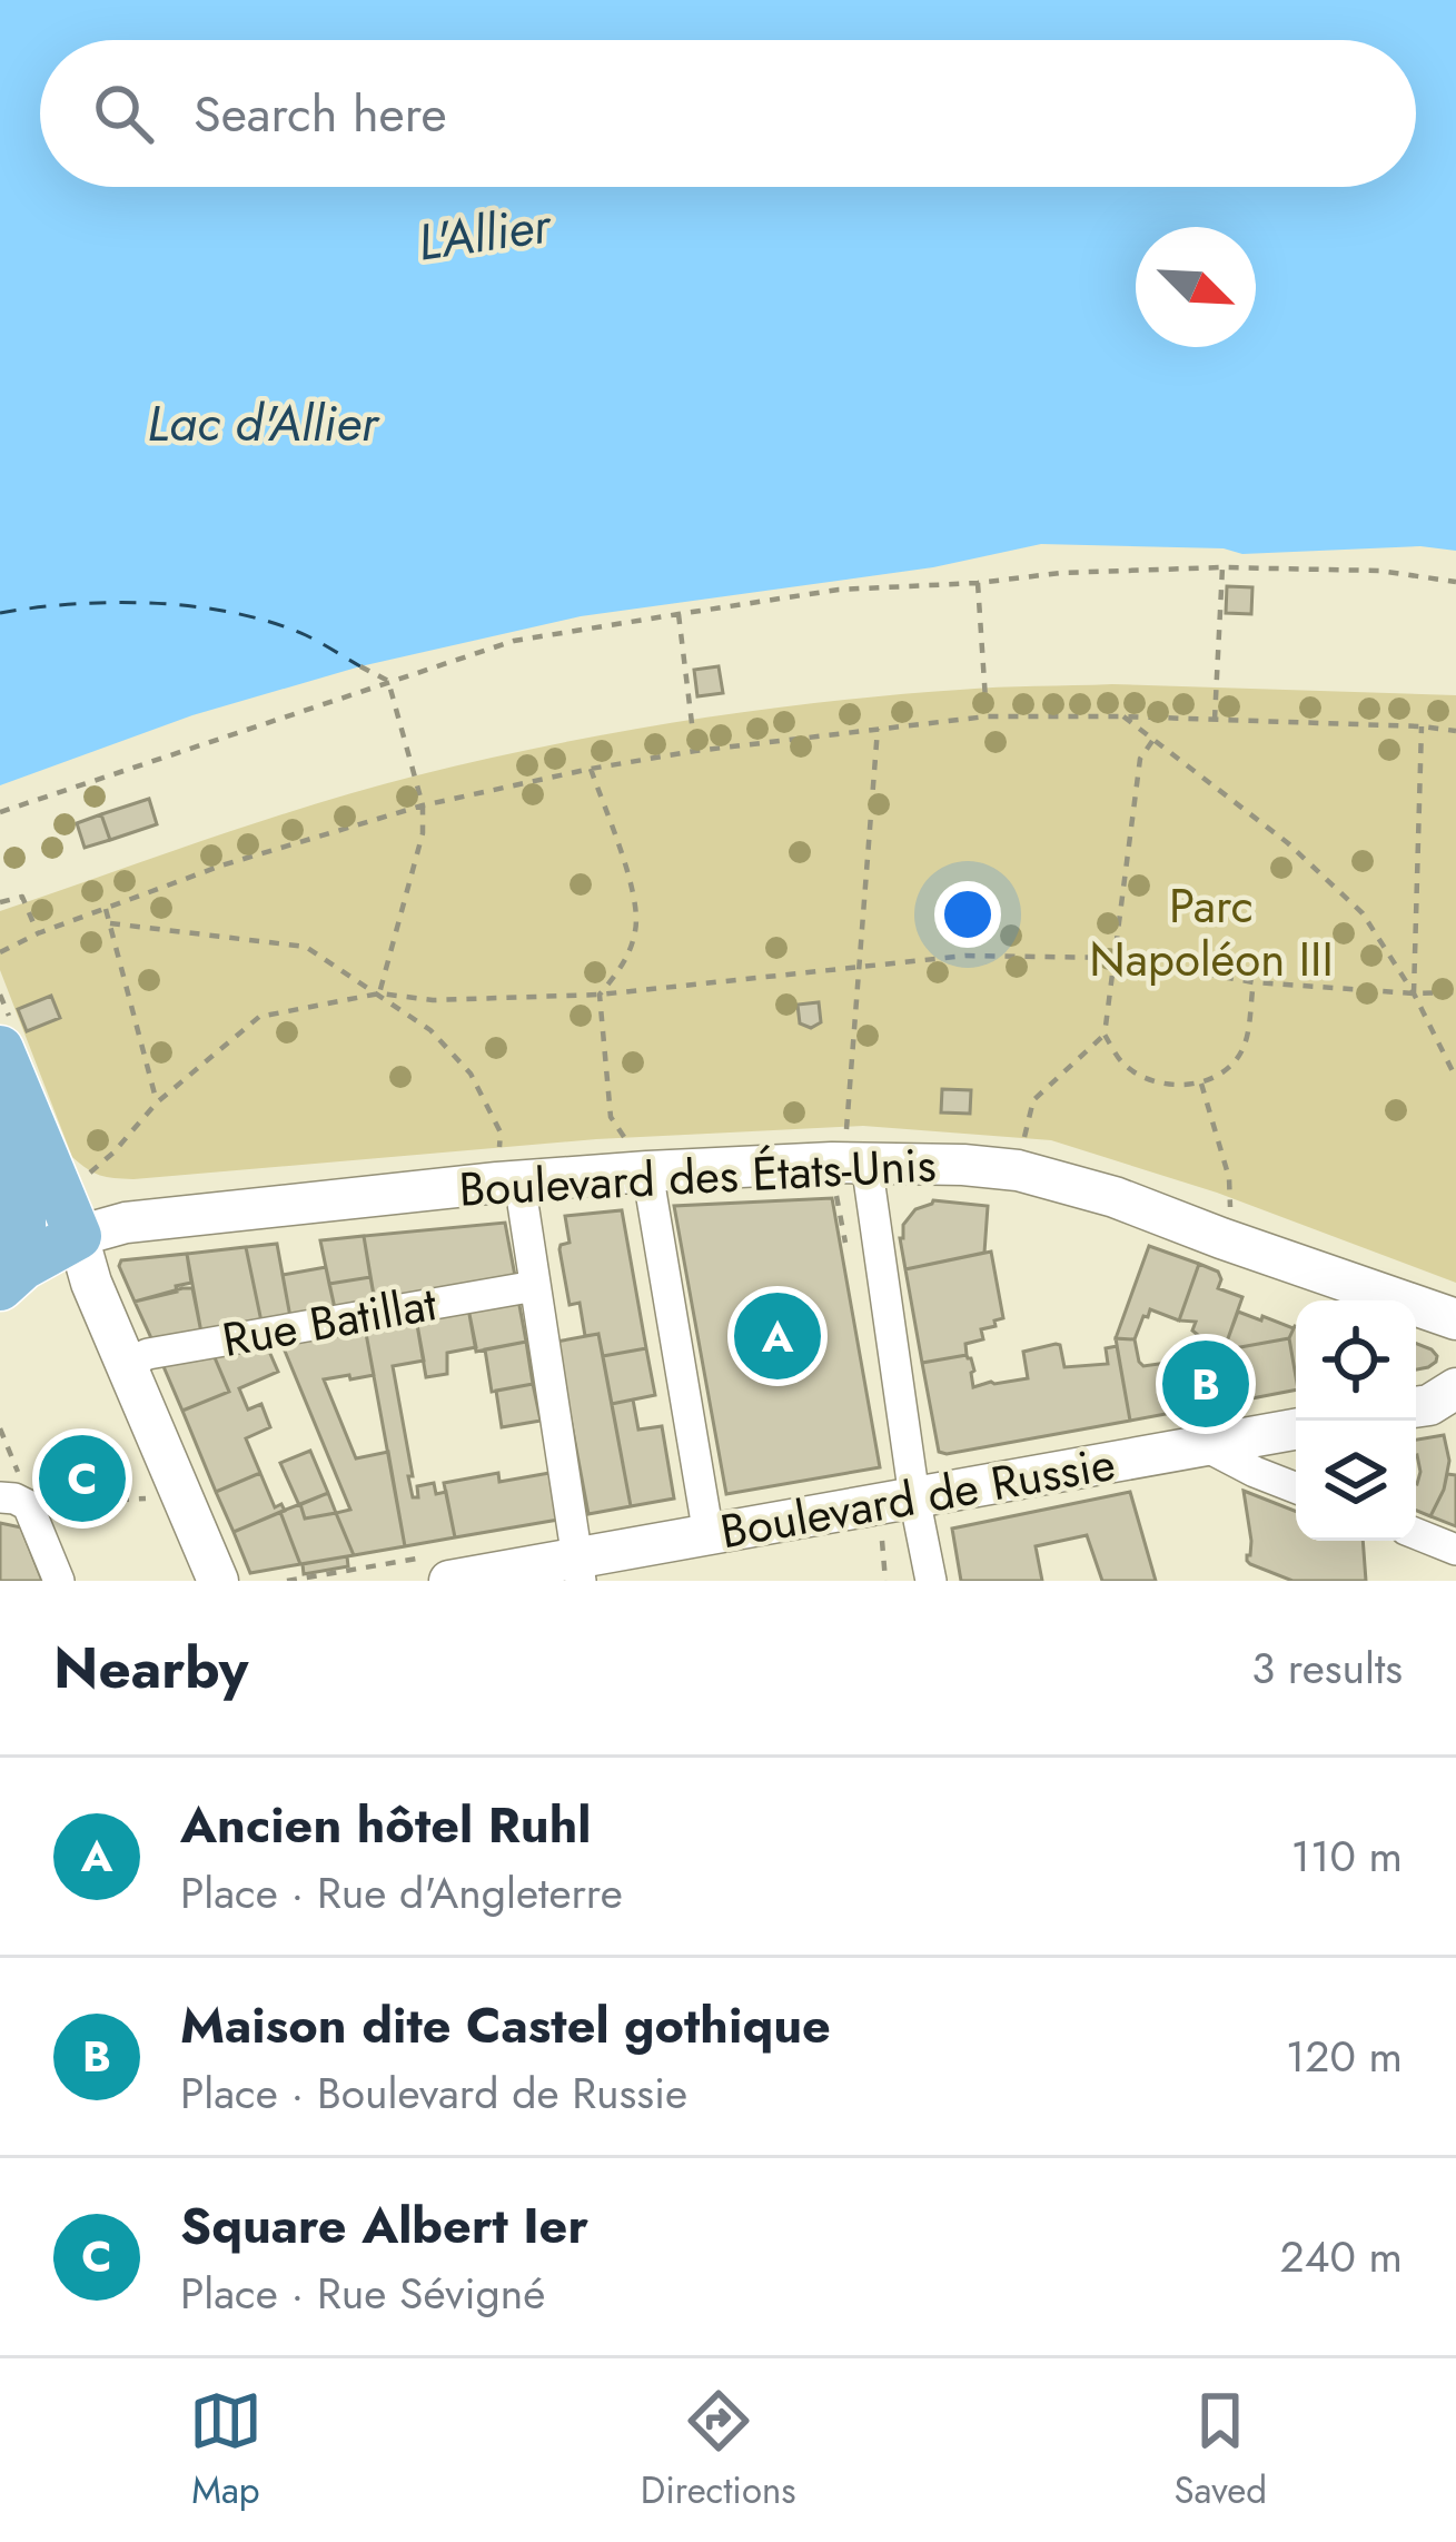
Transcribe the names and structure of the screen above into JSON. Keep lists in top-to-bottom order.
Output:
{
  "streets": {
    "main road": ["Boulevard des États-Unis", "Boulevard de Russie"],
    "street": ["Rue Batillat"]
  },
  "water": ["L'Allier", "Lac d'Allier"],
  "parks": ["Parc Napoléon III"],
  "north": "bottom right",
  "page": {
    "search": "Search here",
    "pins": ["A", "B", "C"],
    "heading": ["Nearby", "3 results"],
    "list": [
      {
        "mark": "A",
        "name": "Ancien hôtel Ruhl",
        "note": "Place · Rue d'Angleterre",
        "value": "110 m"
      },
      {
        "mark": "B",
        "name": "Maison dite Castel gothique",
        "note": "Place · Boulevard de Russie",
        "value": "120 m"
      },
      {
        "mark": "C",
        "name": "Square Albert Ier",
        "note": "Place · Rue Sévigné",
        "value": "240 m"
      }
    ],
    "nav": ["Map", "Directions", "Saved"]
  }
}
